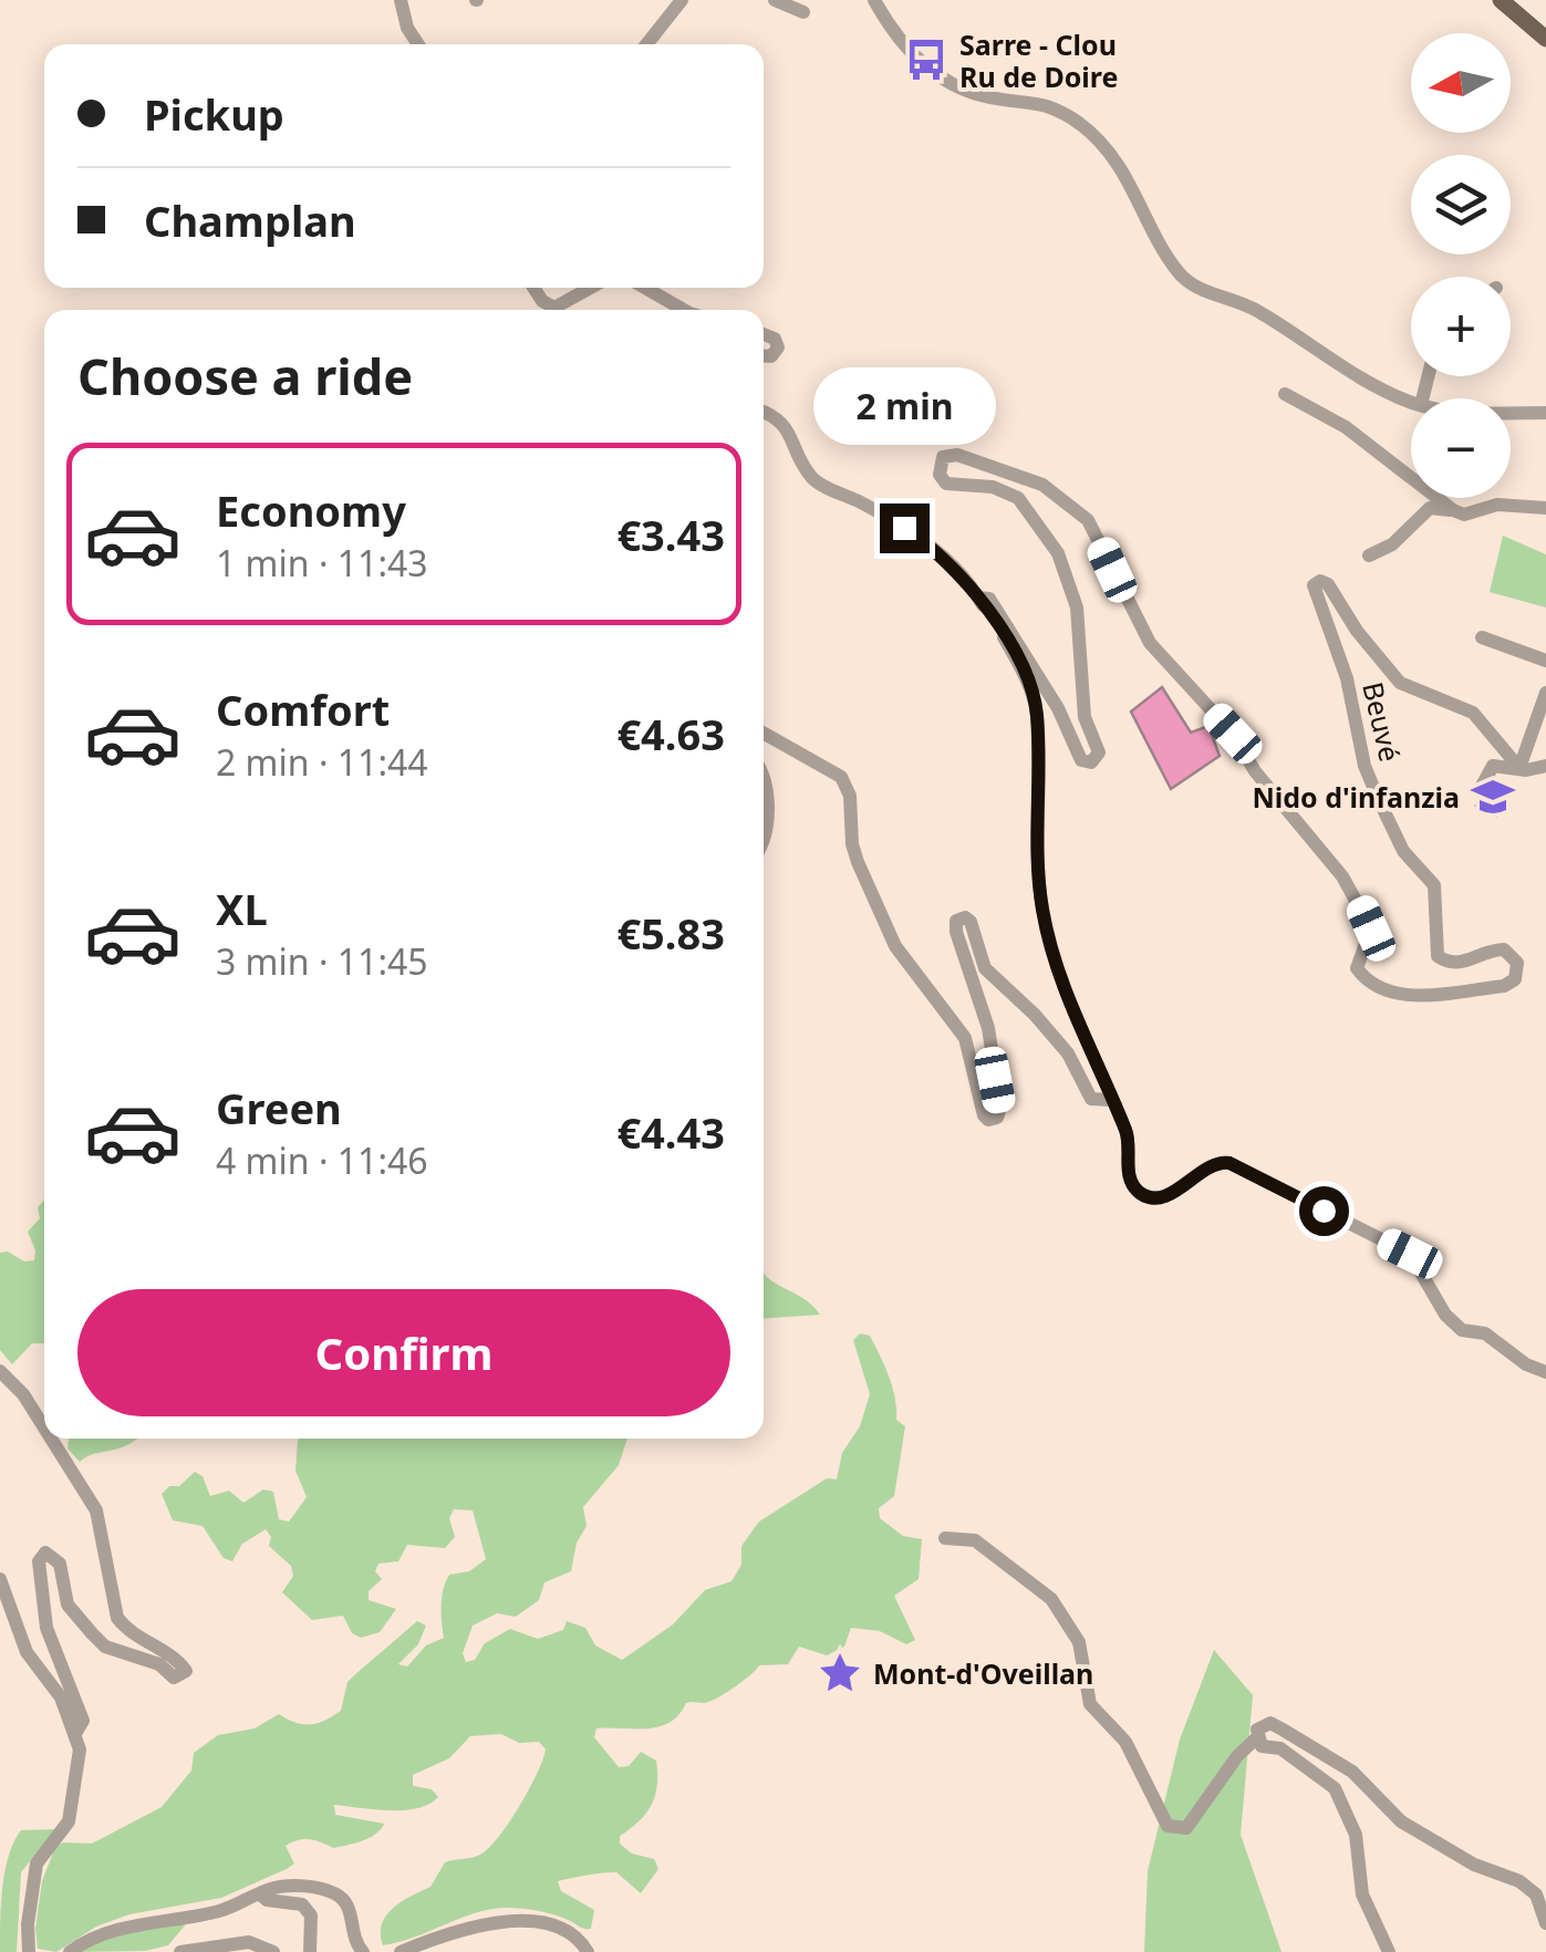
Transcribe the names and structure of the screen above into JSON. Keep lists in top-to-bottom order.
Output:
{
  "streets": {
    "street": ["Beuvé"]
  },
  "places": {
    "bus stop": ["Sarre - Clou Ru de Doire"],
    "school or university": ["Nido d'infanzia"],
    "place": ["Mont-d'Oveillan"]
  },
  "north": "left",
  "page": {
    "map_buttons": ["+", "−"],
    "banner": ["Pickup", "Champlan"],
    "heading": "Choose a ride",
    "bubble": "2 min",
    "list": [
      {
        "name": "Economy",
        "note": "1 min · 11:43",
        "value": "€3.43"
      },
      {
        "name": "Comfort",
        "note": "2 min · 11:44",
        "value": "€4.63"
      },
      {
        "name": "XL",
        "note": "3 min · 11:45",
        "value": "€5.83"
      },
      {
        "name": "Green",
        "note": "4 min · 11:46",
        "value": "€4.43"
      }
    ],
    "buttons": "Confirm"
  }
}
